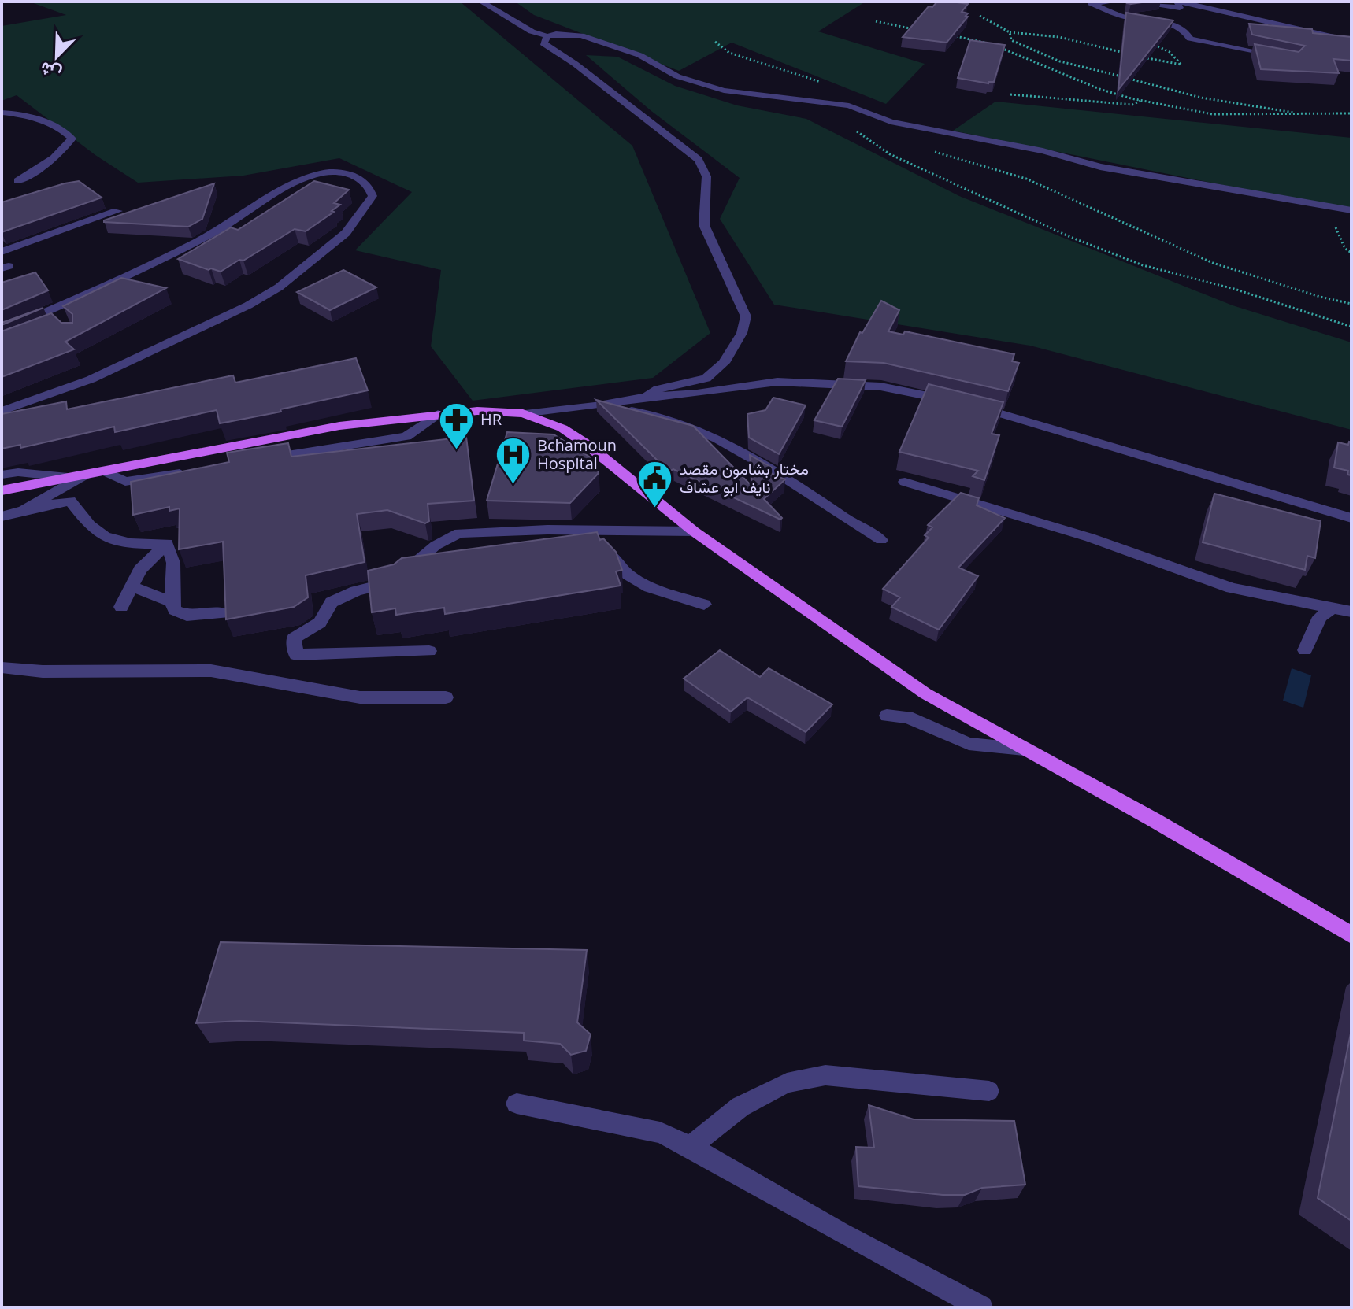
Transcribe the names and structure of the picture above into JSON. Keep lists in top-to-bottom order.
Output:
{
  "places": {
    "pharmacy": ["HR"],
    "hospital": ["Bchamoun Hospital"],
    "public building": ["مختار بشامون مقصد نايف ابو عسّاف"]
  },
  "north": "bottom left"
}
